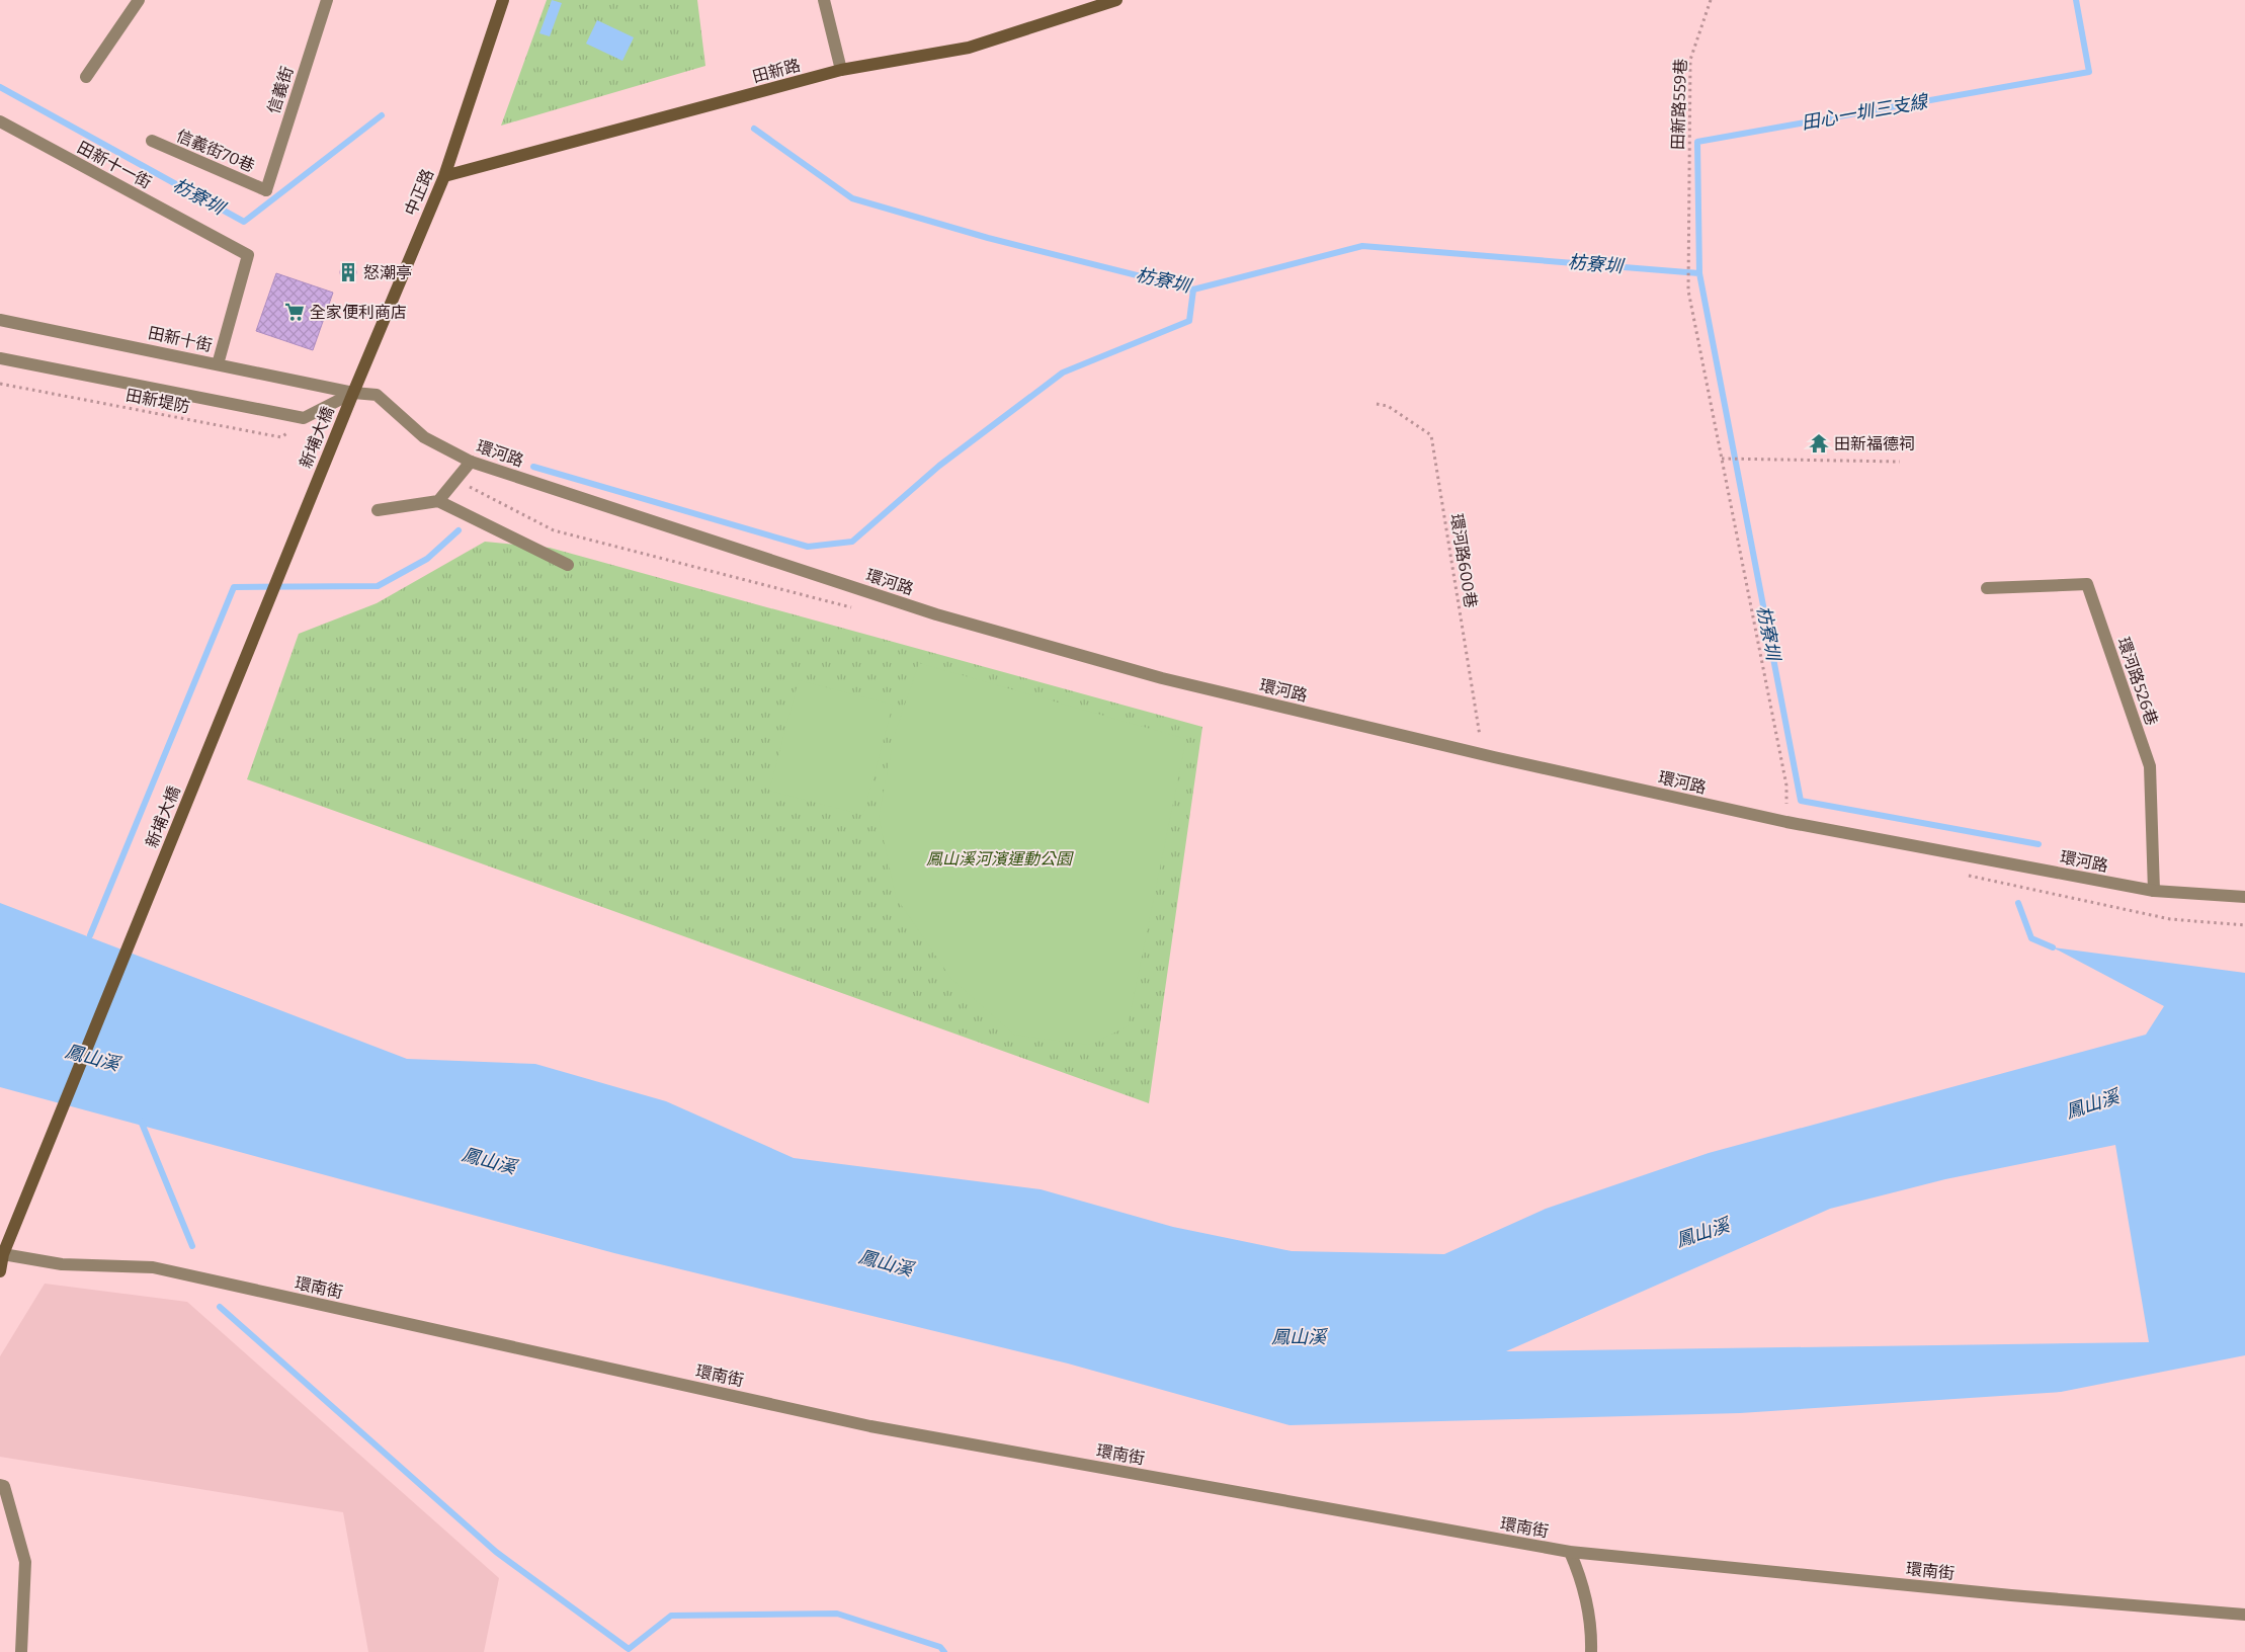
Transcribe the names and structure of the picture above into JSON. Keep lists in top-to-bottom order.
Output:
{
  "streets": {
    "main road": ["田新路", "中正路", "新埔大橋"],
    "street": [
      "信義街",
      "信義街70巷",
      "田新十一街",
      "田新十街",
      "環河路",
      "環河路526巷",
      "環南街"
    ],
    "path": ["田新路559巷", "田新堤防", "環河路600巷"]
  },
  "crossings": [
    ["田新路", "中正路"],
    ["信義街", "信義街70巷"],
    ["田新路559巷", "環河路"],
    ["田新十一街", "田新十街"],
    ["中正路", "田新十街"],
    ["中正路", "新埔大橋"],
    ["中正路", "環河路"],
    ["田新十街", "新埔大橋"],
    ["田新十街", "環河路"],
    ["新埔大橋", "環河路"],
    ["新埔大橋", "環南街"],
    ["環河路", "環河路600巷"],
    ["環河路", "環河路526巷"]
  ],
  "water": ["田心一圳三支線", "枋寮圳", "鳳山溪"],
  "parks": ["鳳山溪河濱運動公園"],
  "places": {
    "building": ["怒潮亭"],
    "supermarket": ["全家便利商店"],
    "temple": ["田新福德祠"]
  }
}
